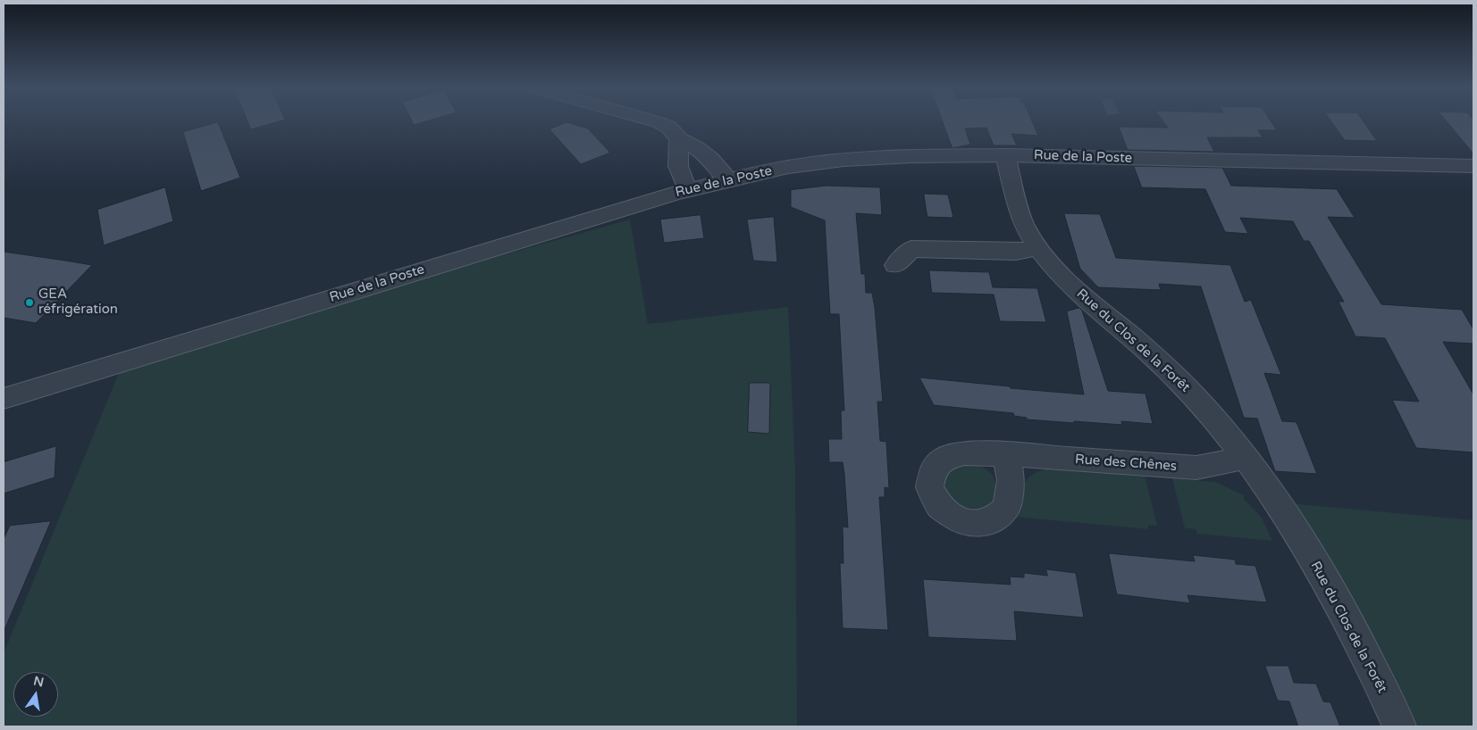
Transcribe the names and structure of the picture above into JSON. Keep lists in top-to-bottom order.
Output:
{
  "streets": {
    "street": ["Rue de la Poste", "Rue du Clos de la Forêt", "Rue des Chênes"]
  },
  "crossings": [
    ["Rue de la Poste", "Rue du Clos de la Forêt"],
    ["Rue du Clos de la Forêt", "Rue des Chênes"]
  ],
  "places": ["GEA réfrigération"],
  "north": "top"
}
